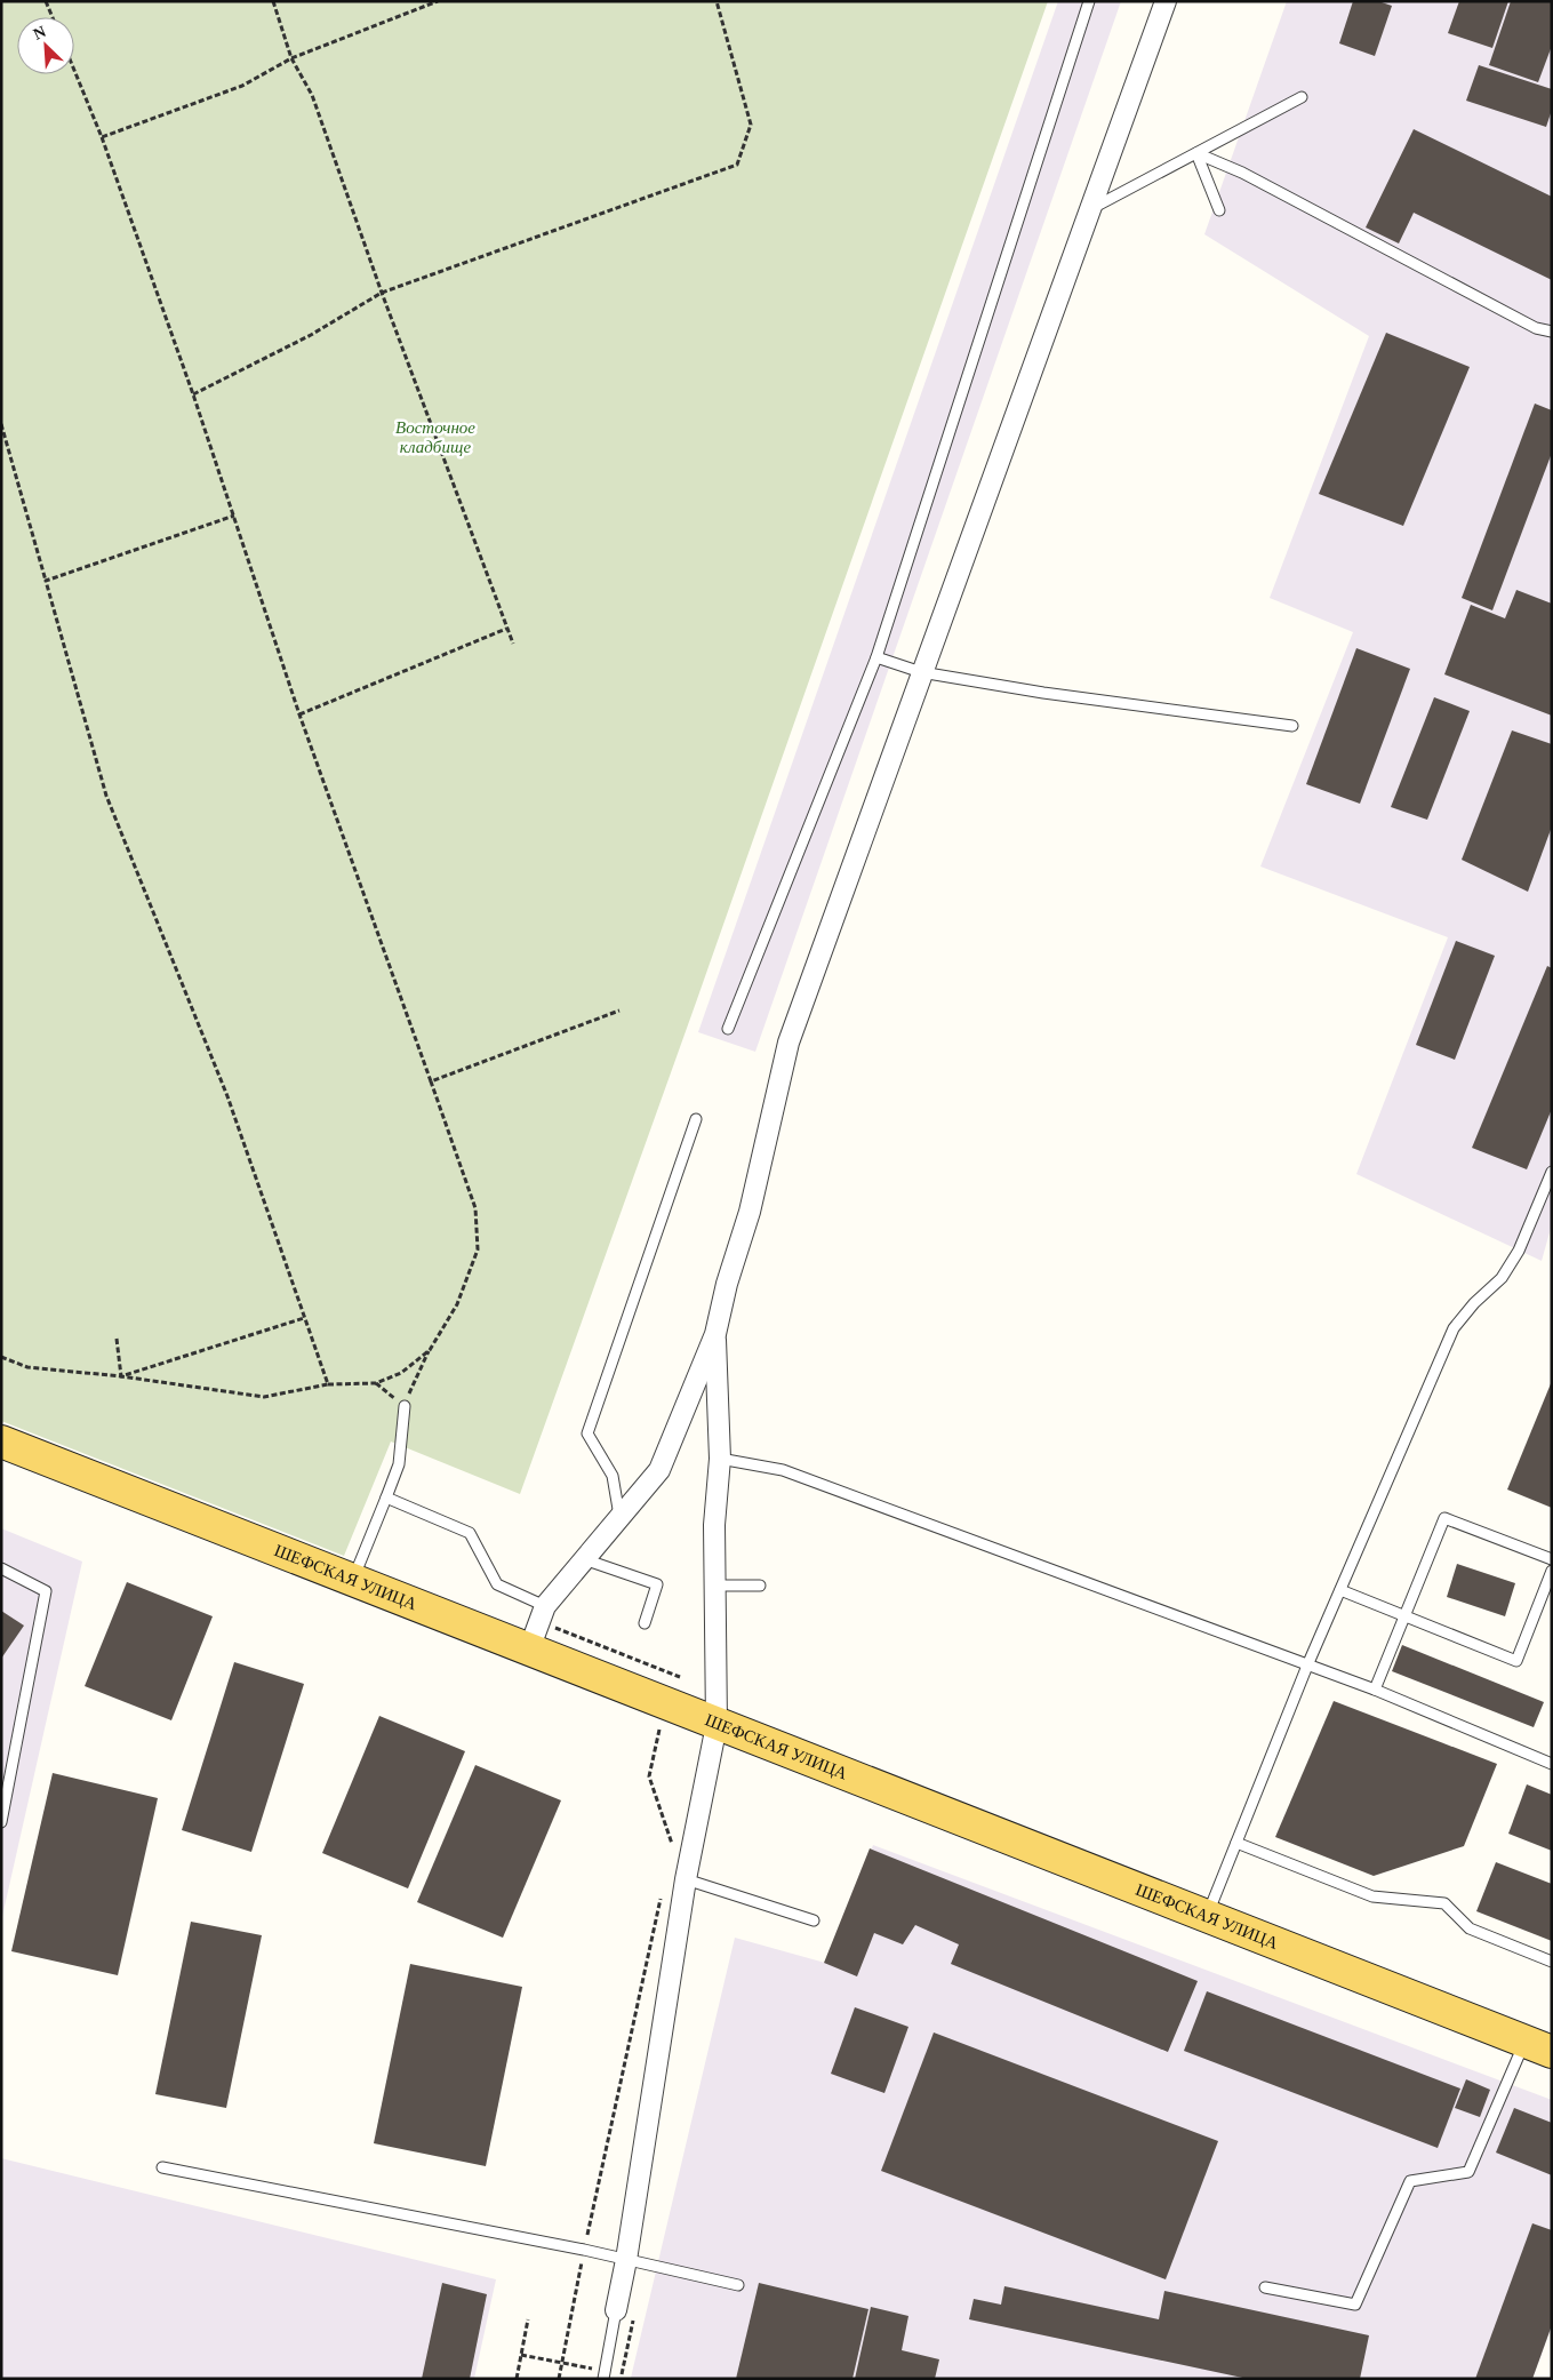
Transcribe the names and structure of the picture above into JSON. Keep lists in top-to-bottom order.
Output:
{
  "streets": {
    "main road": ["ШЕФСКАЯ УЛИЦА"]
  },
  "parks": ["Восточное кладбище"],
  "north": "top left"
}
